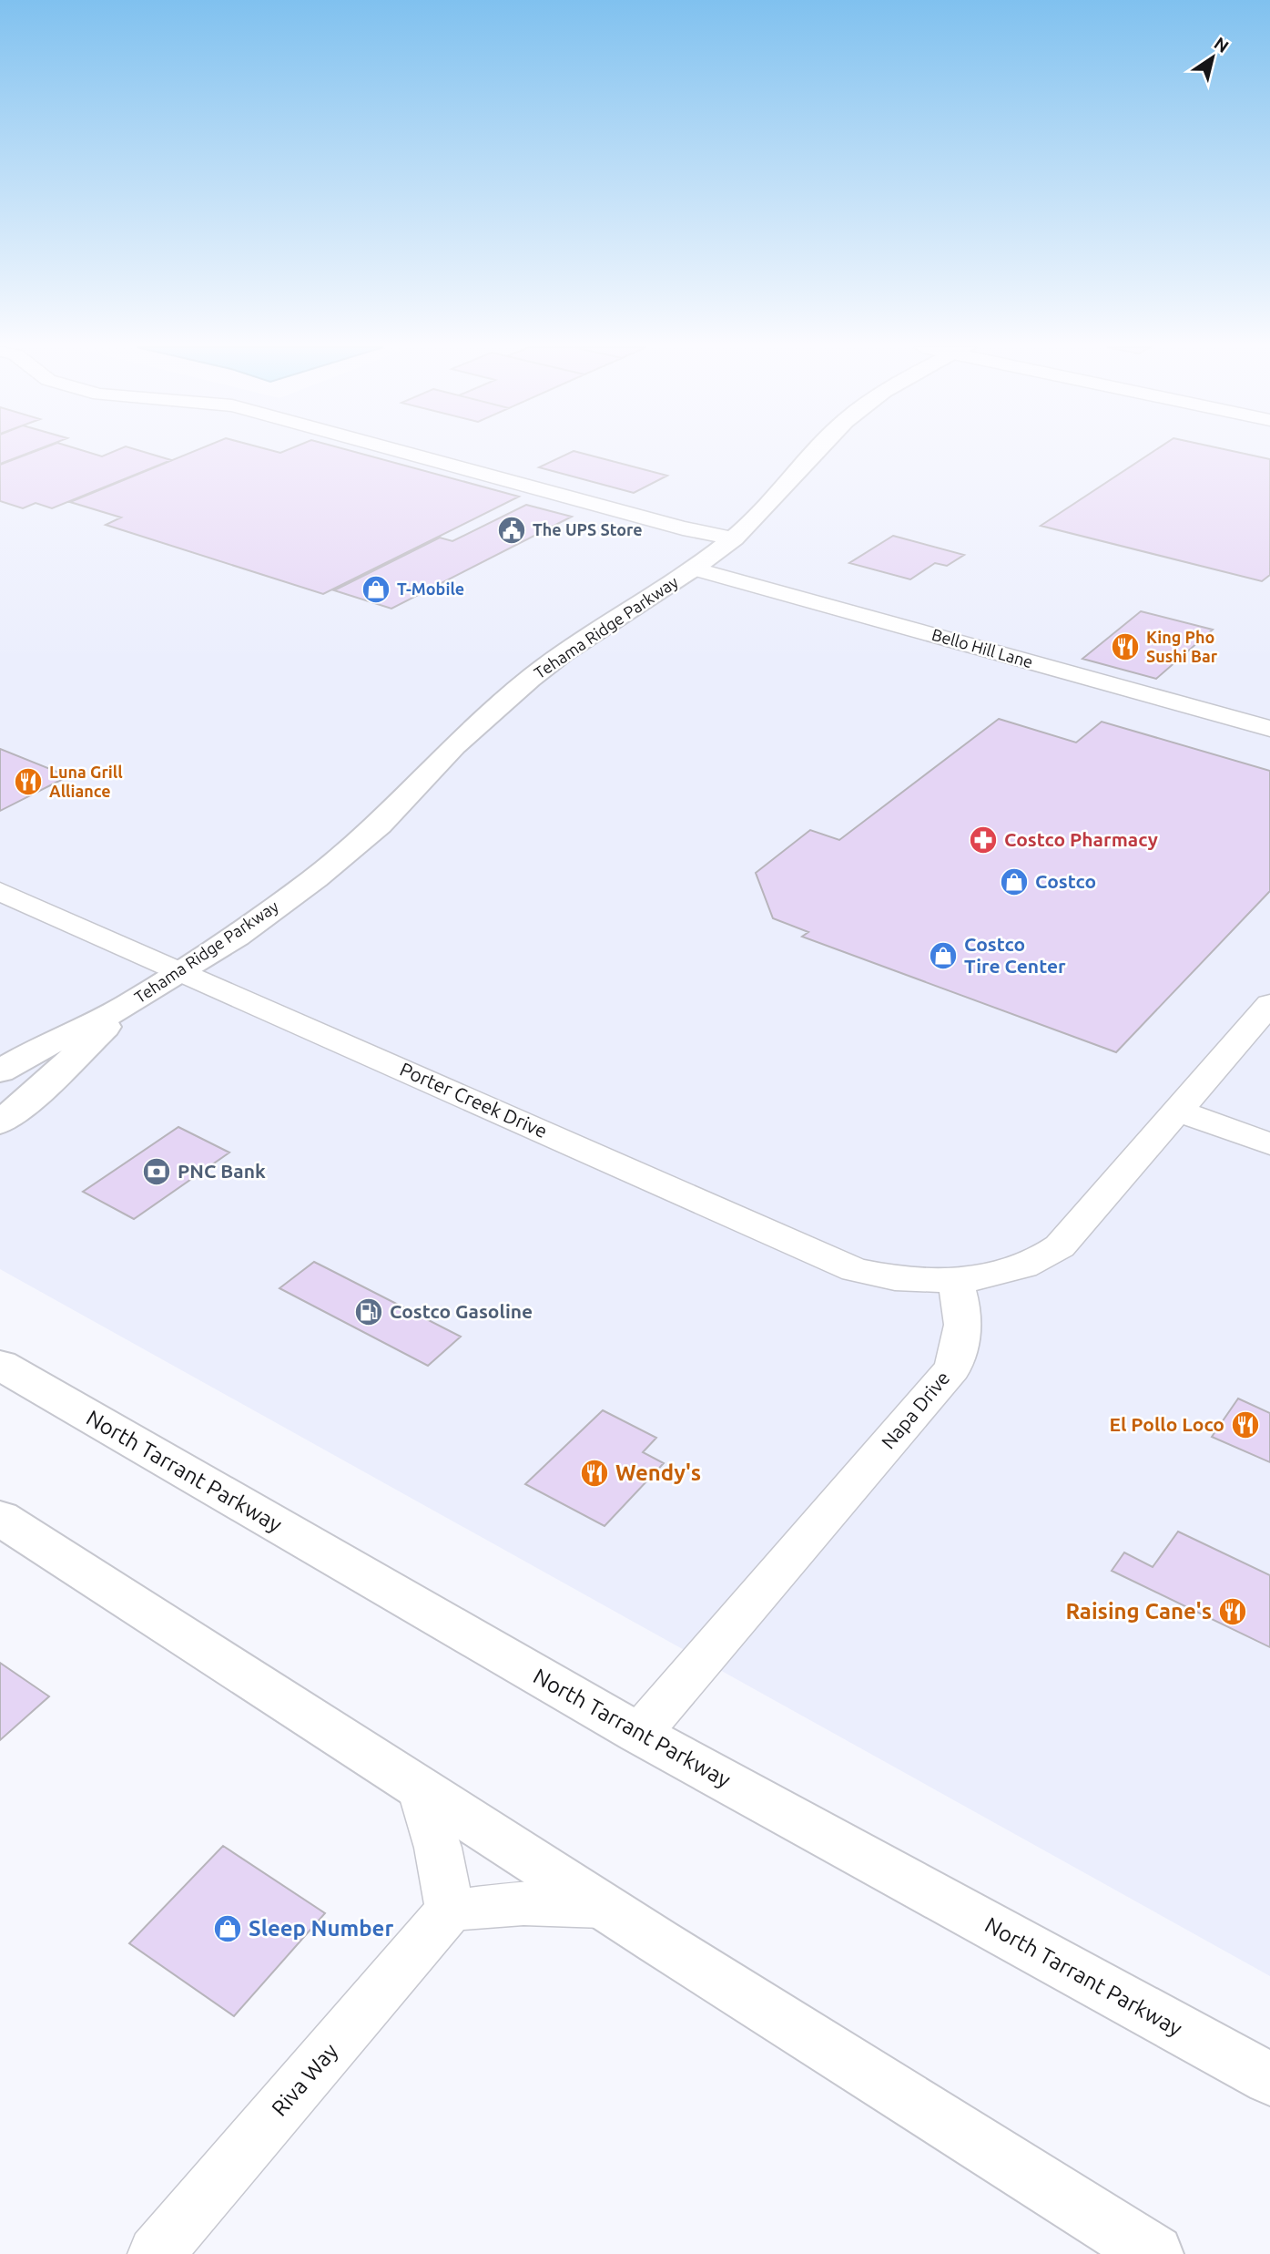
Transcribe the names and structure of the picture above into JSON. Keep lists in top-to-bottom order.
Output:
{
  "streets": {
    "street": [
      "Tehama Ridge Parkway",
      "Bello Hill Lane",
      "Porter Creek Drive",
      "Napa Drive",
      "North Tarrant Parkway",
      "Riva Way"
    ]
  },
  "crossings": [
    ["Tehama Ridge Parkway", "Bello Hill Lane"],
    ["Tehama Ridge Parkway", "Porter Creek Drive"],
    ["Porter Creek Drive", "Napa Drive"],
    ["Napa Drive", "North Tarrant Parkway"]
  ],
  "places": {
    "public building": ["The UPS Store"],
    "shop": [
      "T-Mobile",
      "Costco",
      "Costco Tire Center",
      "Sleep Number"
    ],
    "restaurant": [
      "King Pho Sushi Bar",
      "Luna Grill Alliance",
      "El Pollo Loco",
      "Wendy's",
      "Raising Cane's"
    ],
    "pharmacy": ["Costco Pharmacy"],
    "bank": ["PNC Bank"],
    "fuel station": ["Costco Gasoline"]
  },
  "north": "top right"
}
